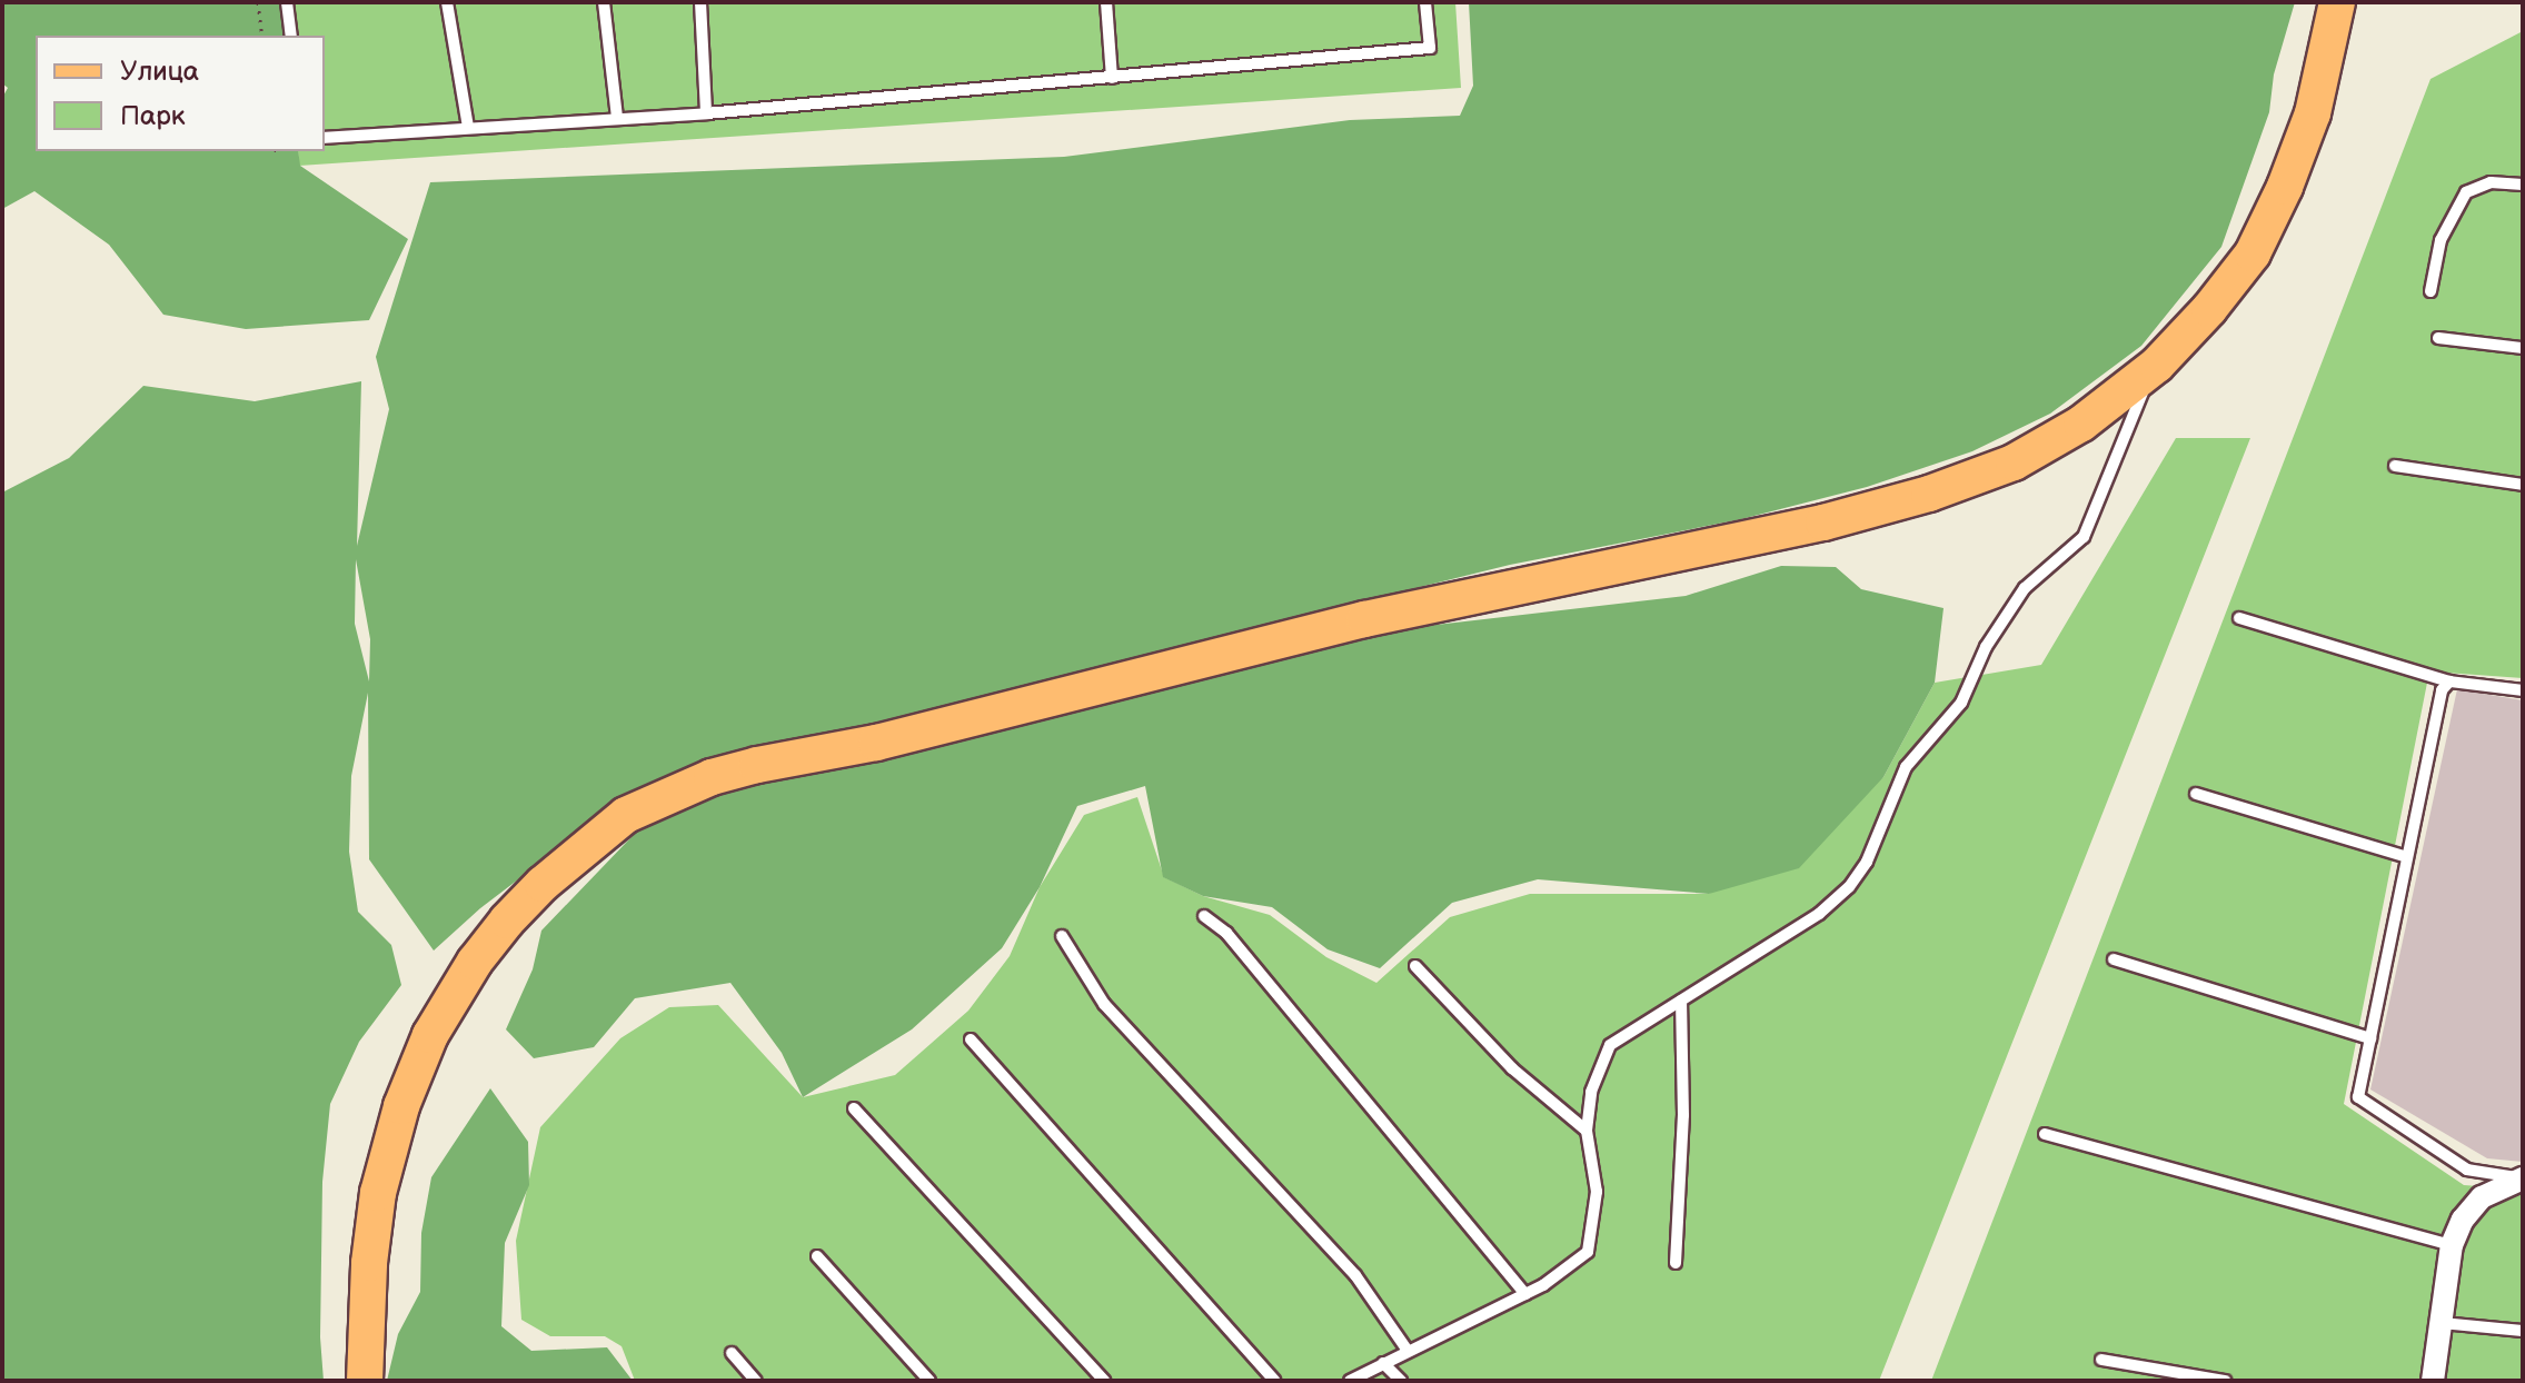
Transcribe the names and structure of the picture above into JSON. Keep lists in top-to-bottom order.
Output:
{
  "legend": ["Улица", "Парк"]
}
